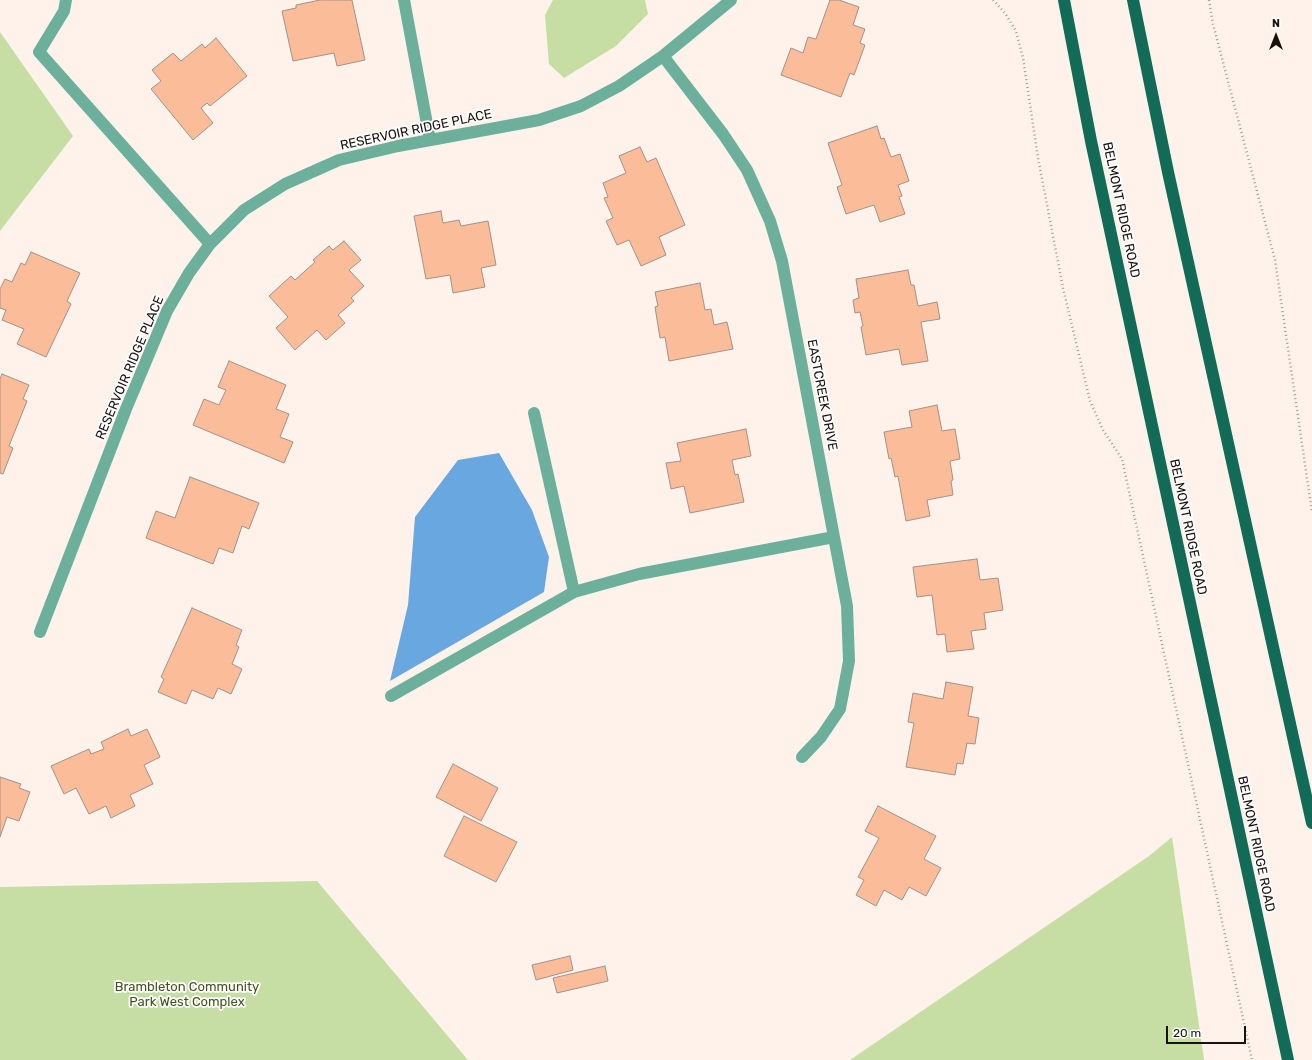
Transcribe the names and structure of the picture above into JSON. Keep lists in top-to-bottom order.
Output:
{
  "streets": {
    "main road": ["BELMONT RIDGE ROAD"],
    "street": ["RESERVOIR RIDGE PLACE", "EASTCREEK DRIVE"]
  },
  "crossings": [
    ["RESERVOIR RIDGE PLACE", "EASTCREEK DRIVE"]
  ],
  "parks": ["Brambleton Community Park West Complex"],
  "scale_bar": "20 m",
  "north": "top"
}
